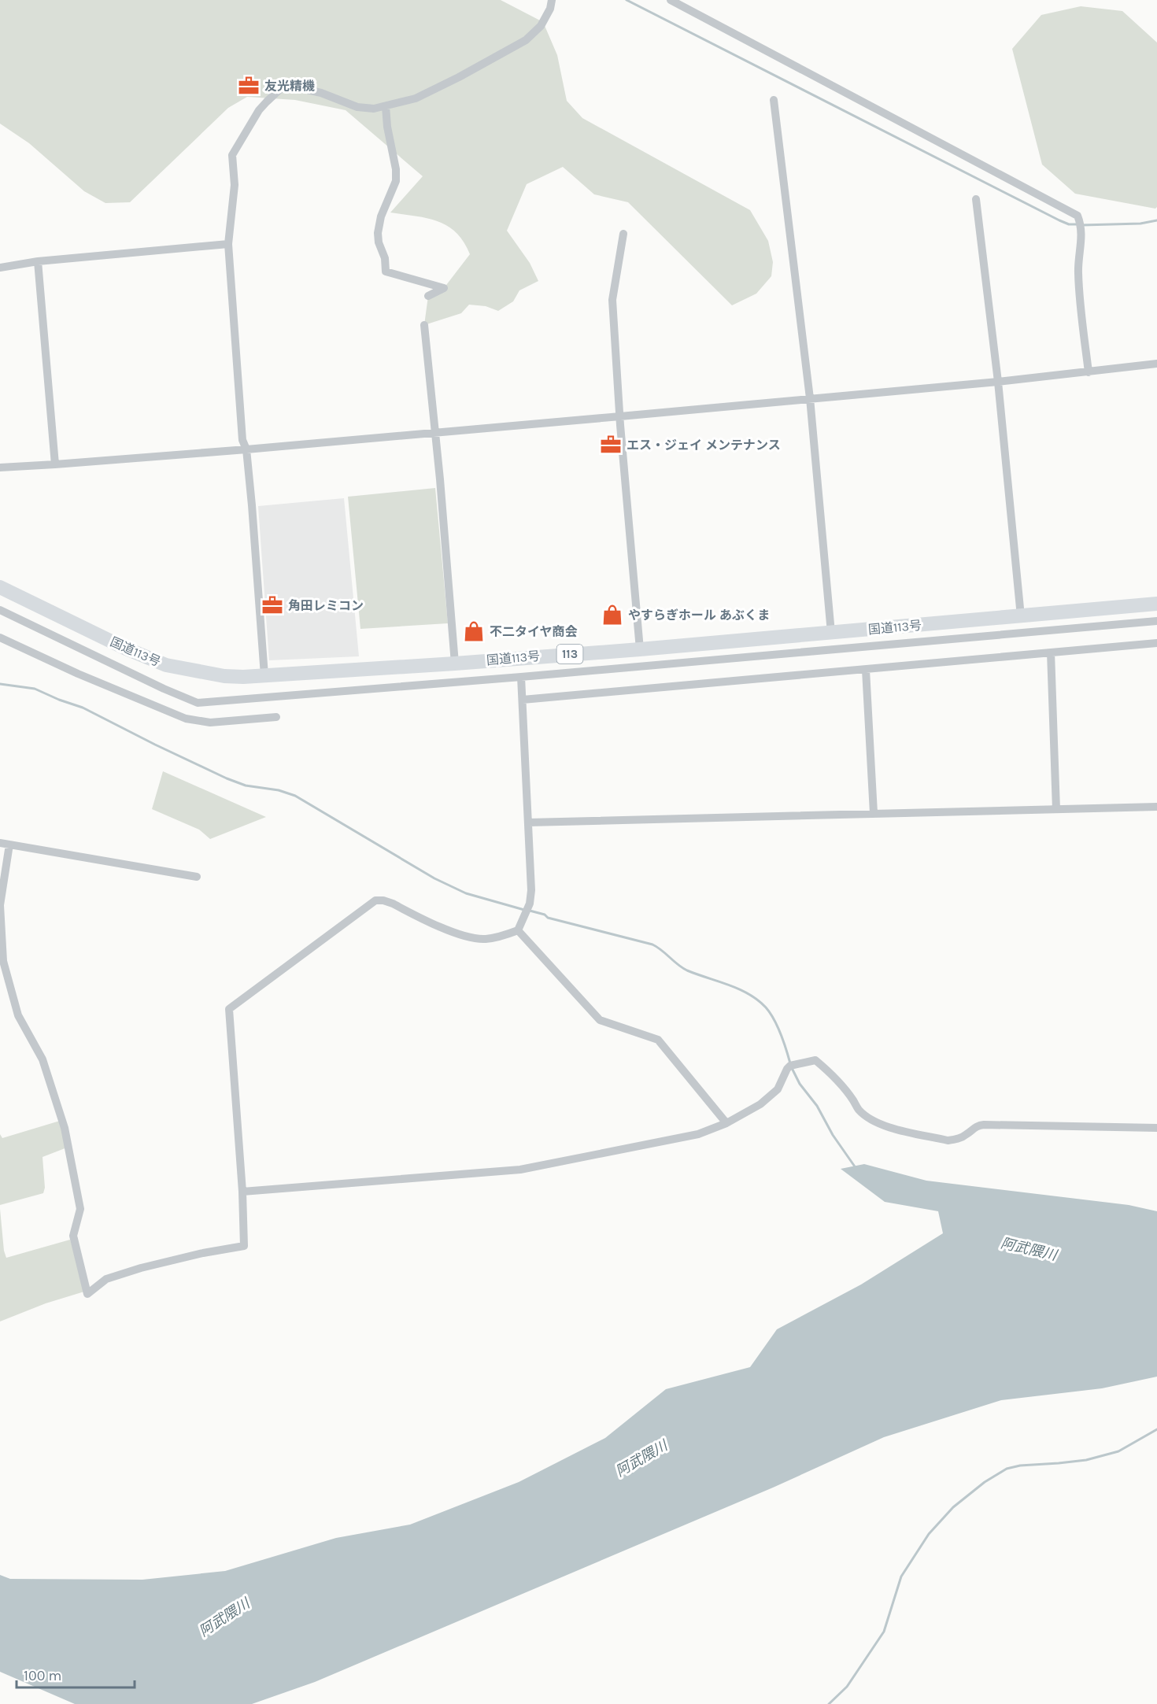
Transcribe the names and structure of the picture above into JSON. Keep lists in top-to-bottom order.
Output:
{
  "streets": {
    "highway": ["国道113号", "113"]
  },
  "water": ["阿武隈川"],
  "places": {
    "office": ["友光精機", "エス・ジェイ メンテナンス", "角田レミコン"],
    "shop": ["やすらぎホール あぶくま", "不二タイヤ商会"]
  },
  "scale_bar": "100 m"
}
